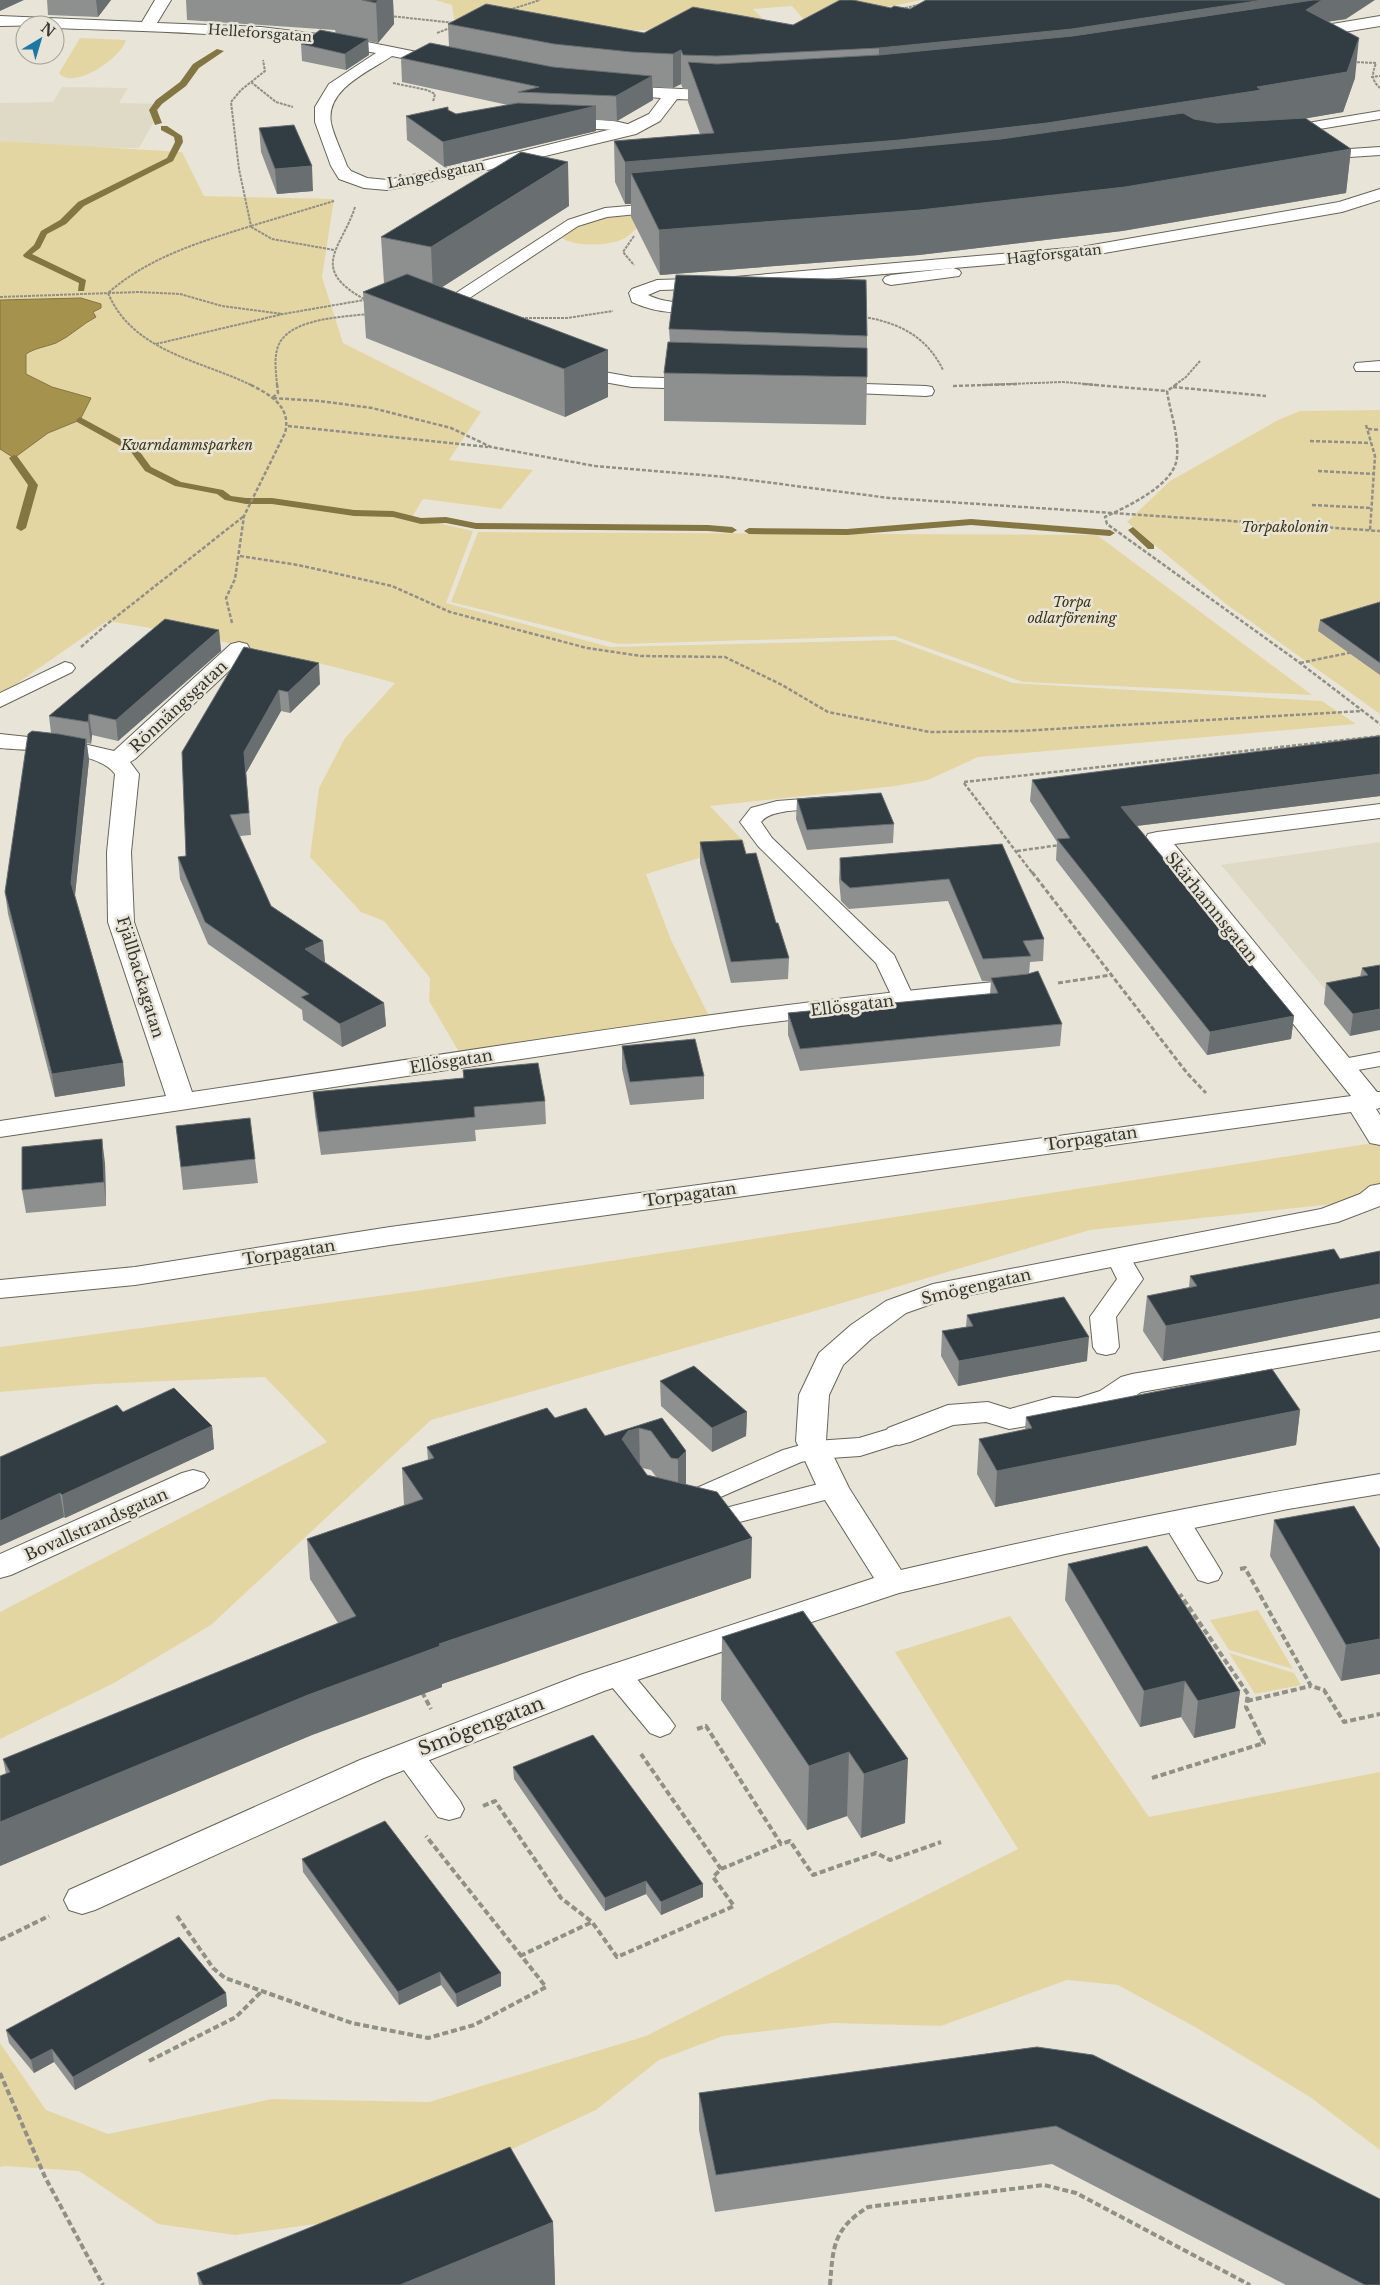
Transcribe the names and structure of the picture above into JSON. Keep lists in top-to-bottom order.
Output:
{
  "streets": {
    "street": [
      "Helleforsgatan",
      "Långedsgatan",
      "Hagforsgatan",
      "Rönnängsgatan",
      "Skärhamnsgatan",
      "Fjällbackagatan",
      "Ellösgatan",
      "Torpagatan",
      "Smögengatan",
      "Bovallstrandsgatan"
    ]
  },
  "crossings": [
    ["Rönnängsgatan", "Fjällbackagatan"],
    ["Skärhamnsgatan", "Torpagatan"],
    ["Fjällbackagatan", "Ellösgatan"]
  ],
  "parks": ["Kvarndammsparken", "Torpakolonin", "Torpa odlarförening"],
  "north": "top right"
}
